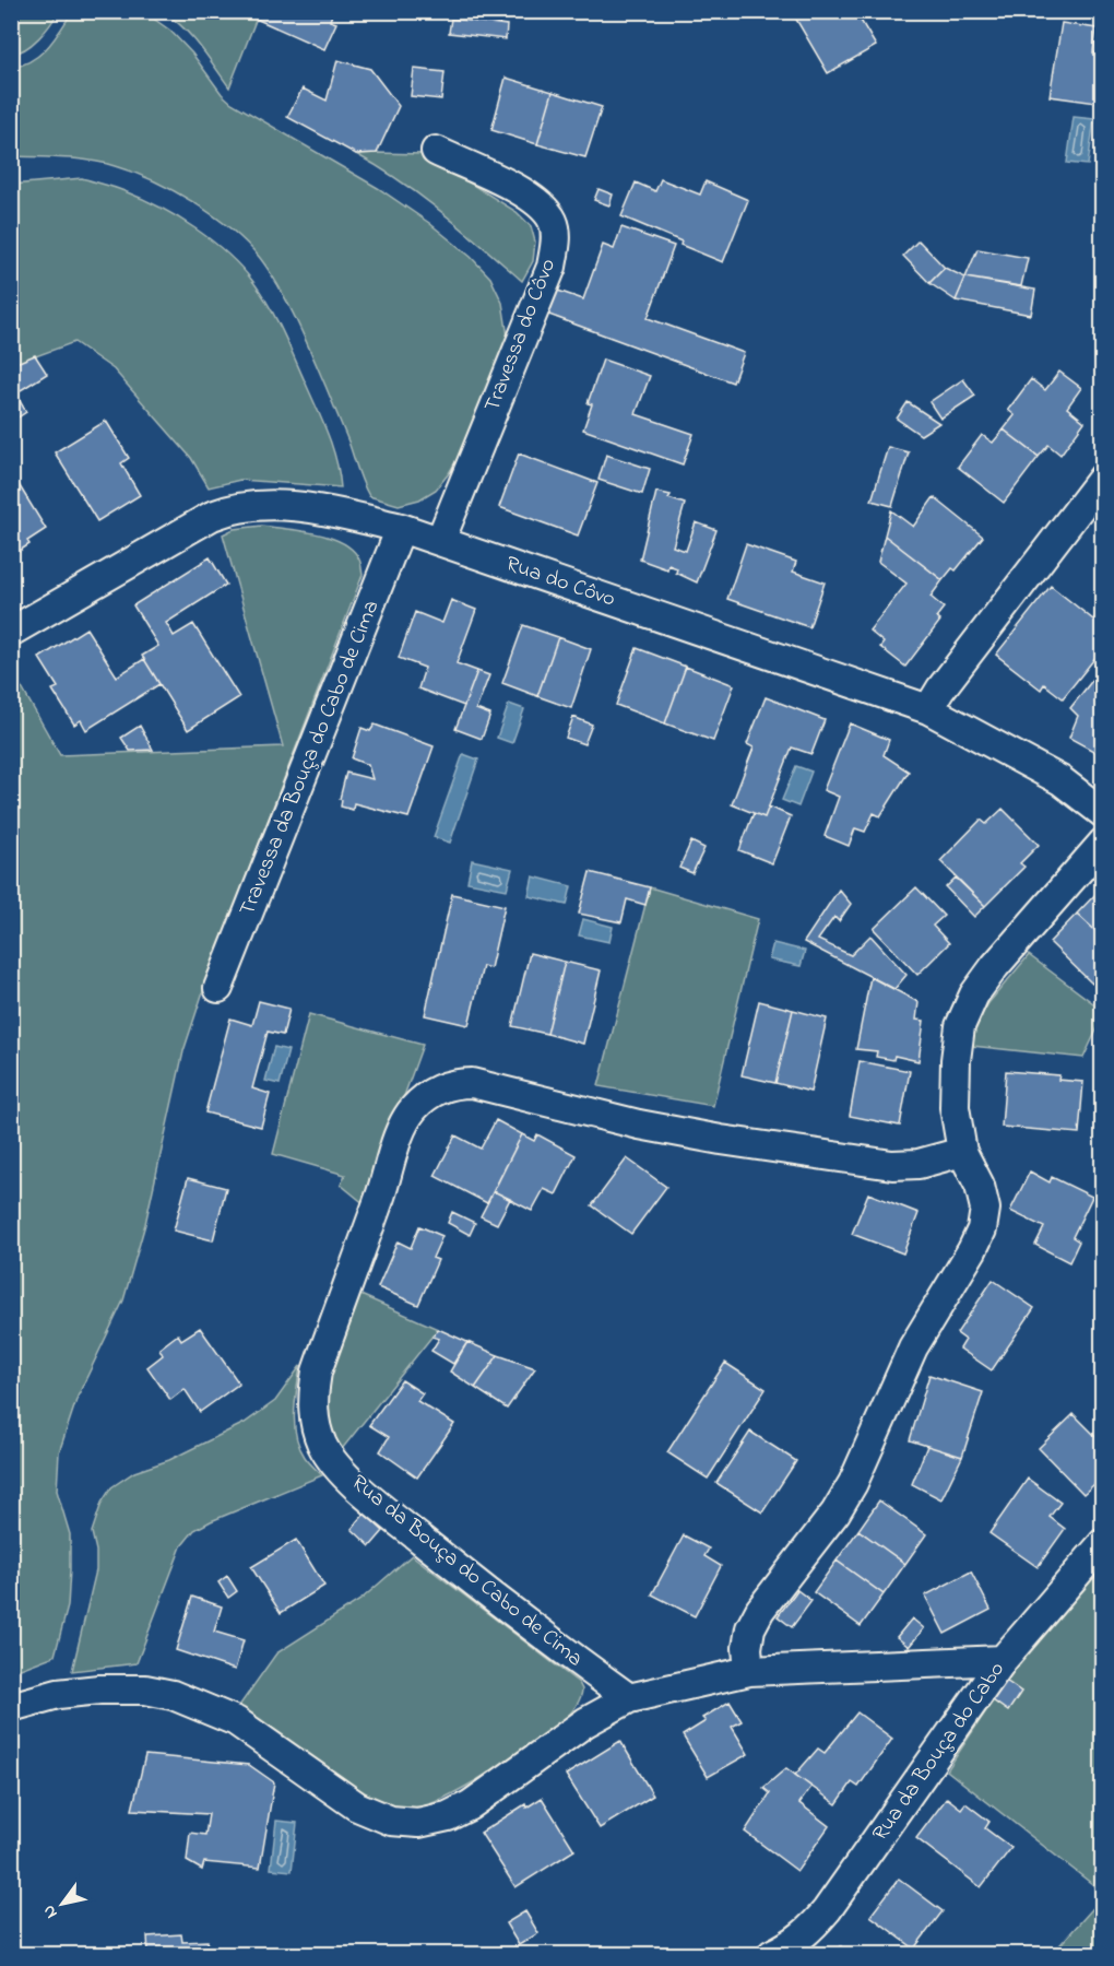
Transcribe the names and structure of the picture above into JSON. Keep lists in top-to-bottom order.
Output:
{
  "streets": {
    "street": [
      "Travessa do Côvo",
      "Rua do Côvo",
      "Travessa da Bouça do Cabo de Cima",
      "Rua da Bouça do Cabo de Cima",
      "Rua da Bouça do Cabo"
    ]
  },
  "crossings": [
    ["Travessa do Côvo", "Rua do Côvo"],
    ["Rua do Côvo", "Travessa da Bouça do Cabo de Cima"]
  ],
  "north": "bottom left"
}
